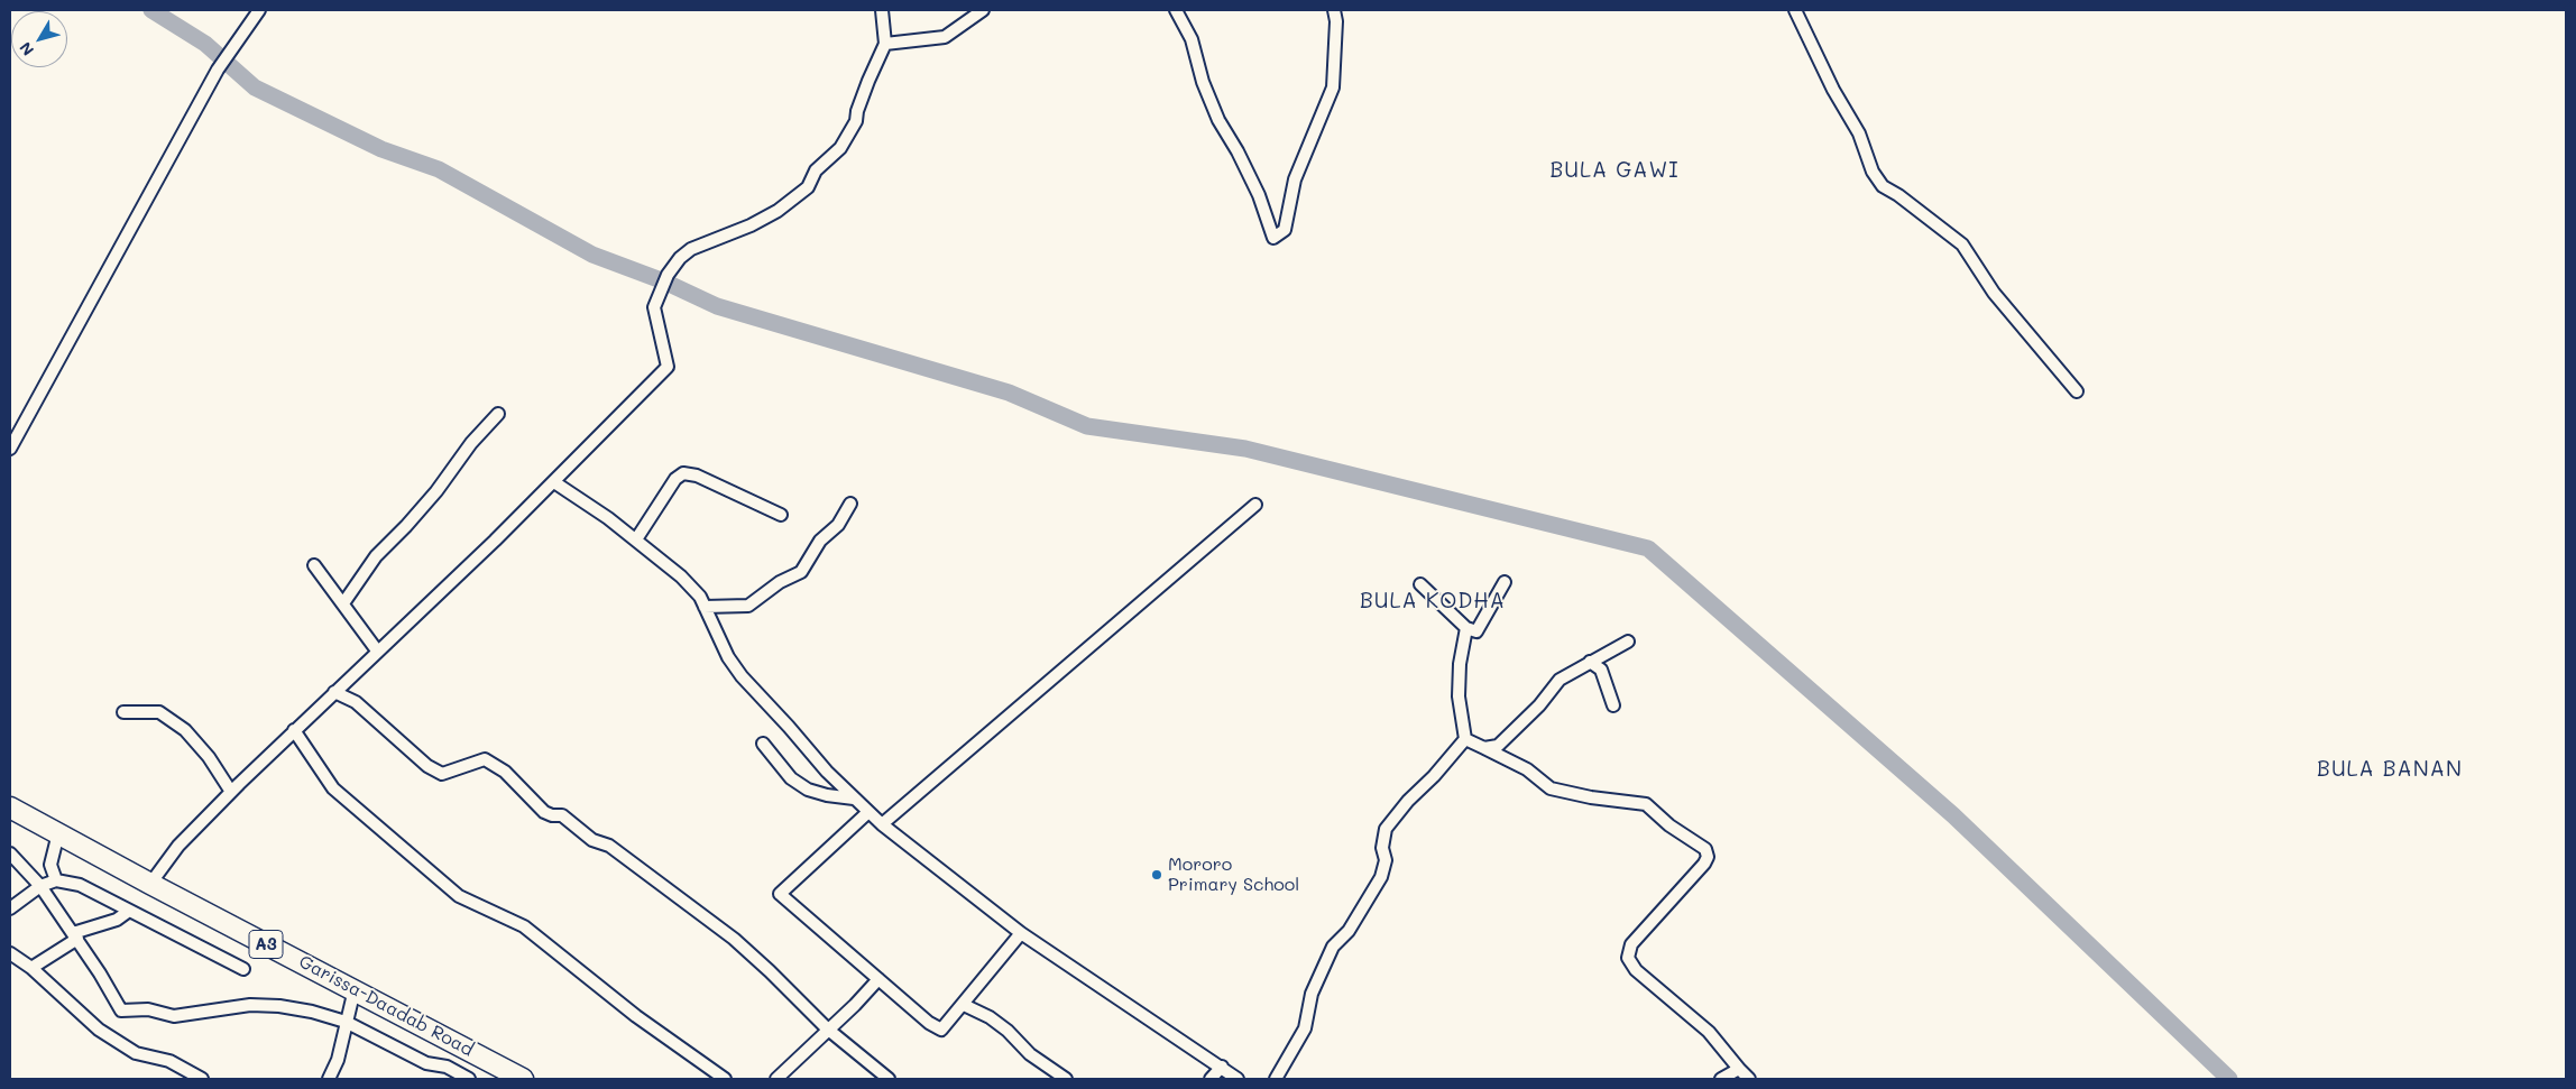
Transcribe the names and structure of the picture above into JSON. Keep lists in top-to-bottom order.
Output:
{
  "streets": {
    "highway": ["A3", "Garissa-Daadab Road"]
  },
  "districts": ["BULA GAWI", "BULA KODHA", "BULA BANAN"],
  "places": ["Mororo Primary School"],
  "north": "bottom left"
}
